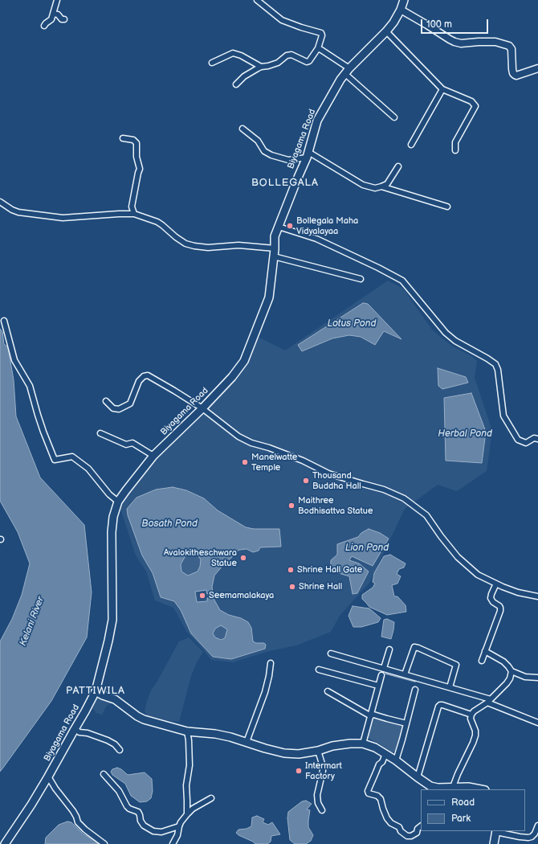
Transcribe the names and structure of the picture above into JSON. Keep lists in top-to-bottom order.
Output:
{
  "streets": {
    "main road": ["Biyagama Road"]
  },
  "districts": ["BOLLEGALA", "PATTIWILA"],
  "water": [
    "Lotus Pond",
    "Herbal Pond",
    "Bosath Pond",
    "Lion Pond",
    "Kelani River"
  ],
  "places": [
    "Bollegala Maha Vidyalayaa",
    "Manelwatte Temple",
    "Thousand Buddha Hall",
    "Maithree Bodhisattva Statue",
    "Avalokitheschwara Statue",
    "Shrine Hall Gate",
    "Shrine Hall",
    "Seemamalakaya",
    "Intermart Factory"
  ],
  "legend": ["Road", "Park"],
  "scale_bar": "100 m"
}
